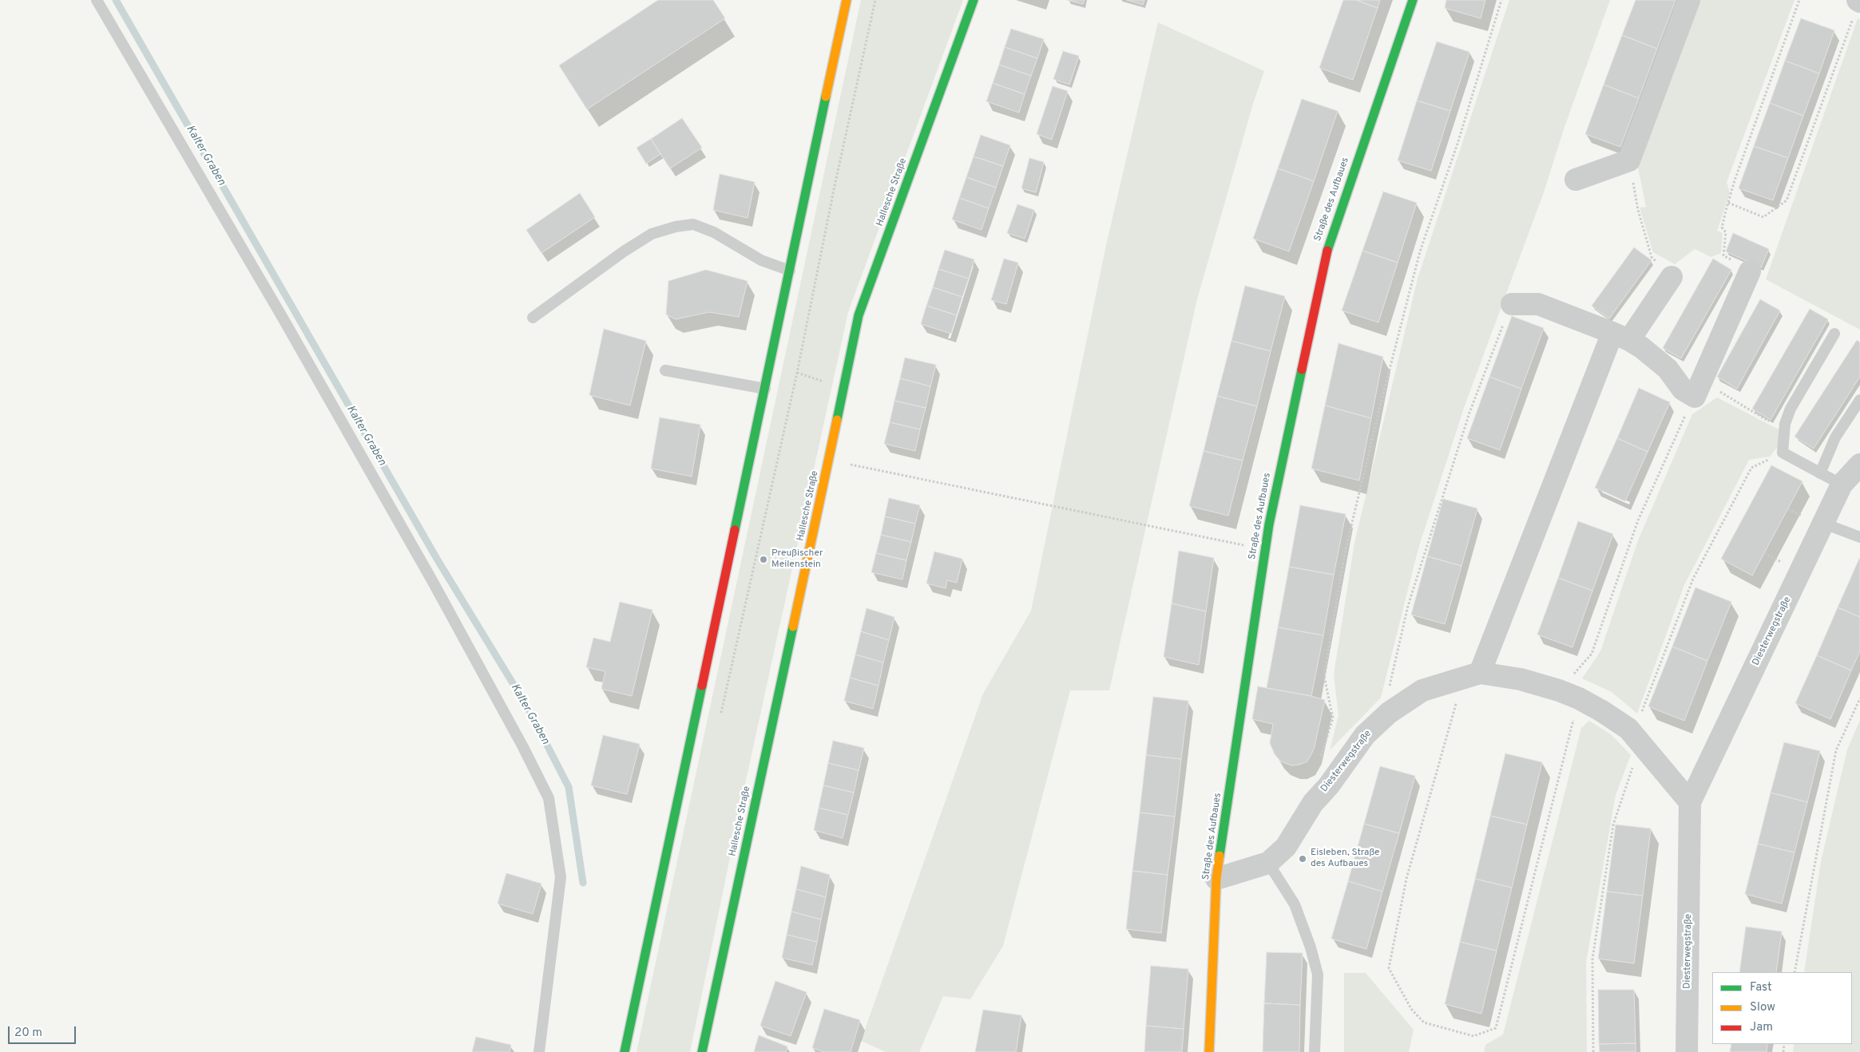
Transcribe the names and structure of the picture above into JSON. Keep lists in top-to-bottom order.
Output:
{
  "streets": {
    "street": ["Hallesche Straße", "Straße des Aufbaues", "Diesterwegstraße"]
  },
  "crossings": [
    ["Straße des Aufbaues", "Diesterwegstraße"]
  ],
  "water": ["Kalter Graben"],
  "places": ["Preußischer Meilenstein", "Eisleben, Straße des Aufbaues"],
  "legend": ["Fast", "Slow", "Jam"],
  "scale_bar": "20 m"
}
